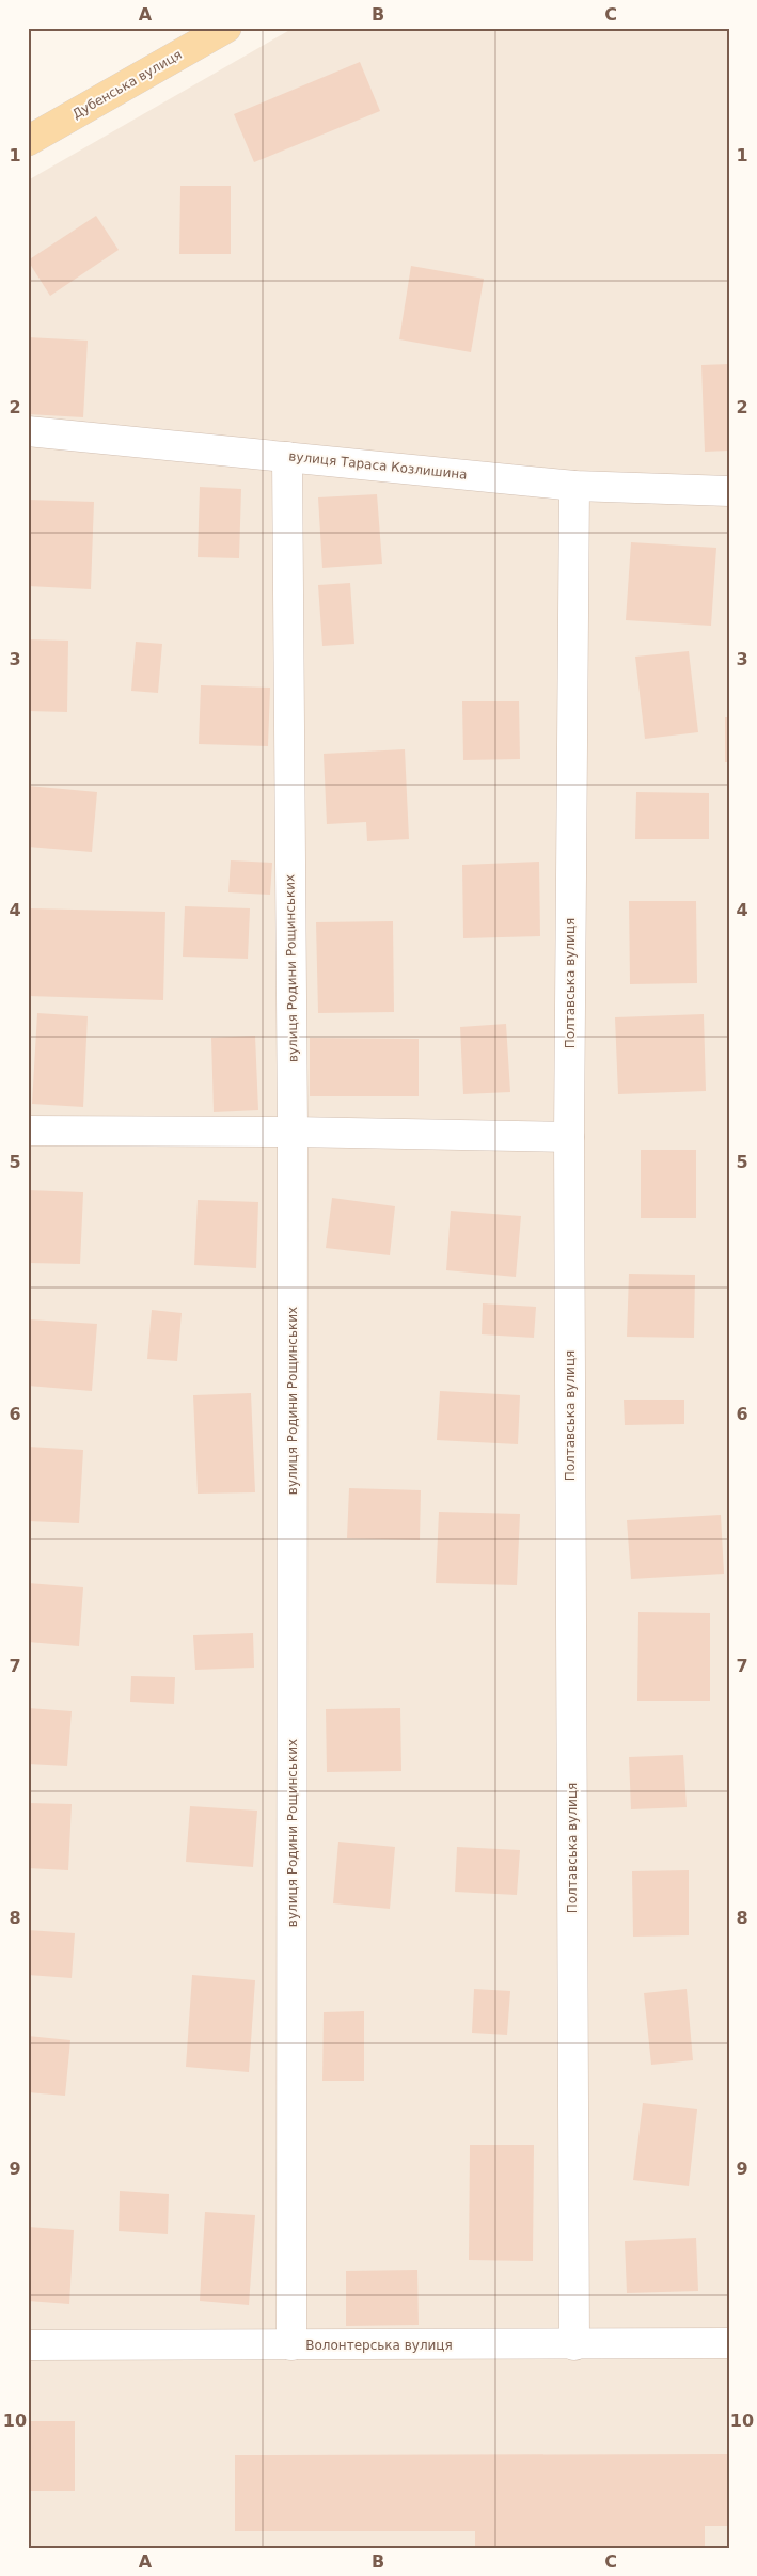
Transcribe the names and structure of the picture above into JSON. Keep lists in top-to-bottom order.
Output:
{
  "streets": {
    "main road": ["Дубенська вулиця"],
    "street": [
      "вулиця Тараса Козлишина",
      "вулиця Родини Рощинських",
      "Полтавська вулиця",
      "Волонтерська вулиця"
    ]
  },
  "crossings": [
    ["вулиця Тараса Козлишина", "вулиця Родини Рощинських"],
    ["вулиця Тараса Козлишина", "Полтавська вулиця"],
    ["вулиця Родини Рощинських", "Волонтерська вулиця"],
    ["Полтавська вулиця", "Волонтерська вулиця"]
  ],
  "grid": {
    "columns": ["A", "B", "C"],
    "rows": [
      "1",
      "2",
      "3",
      "4",
      "5",
      "6",
      "7",
      "8",
      "9",
      "10"
    ]
  }
}
